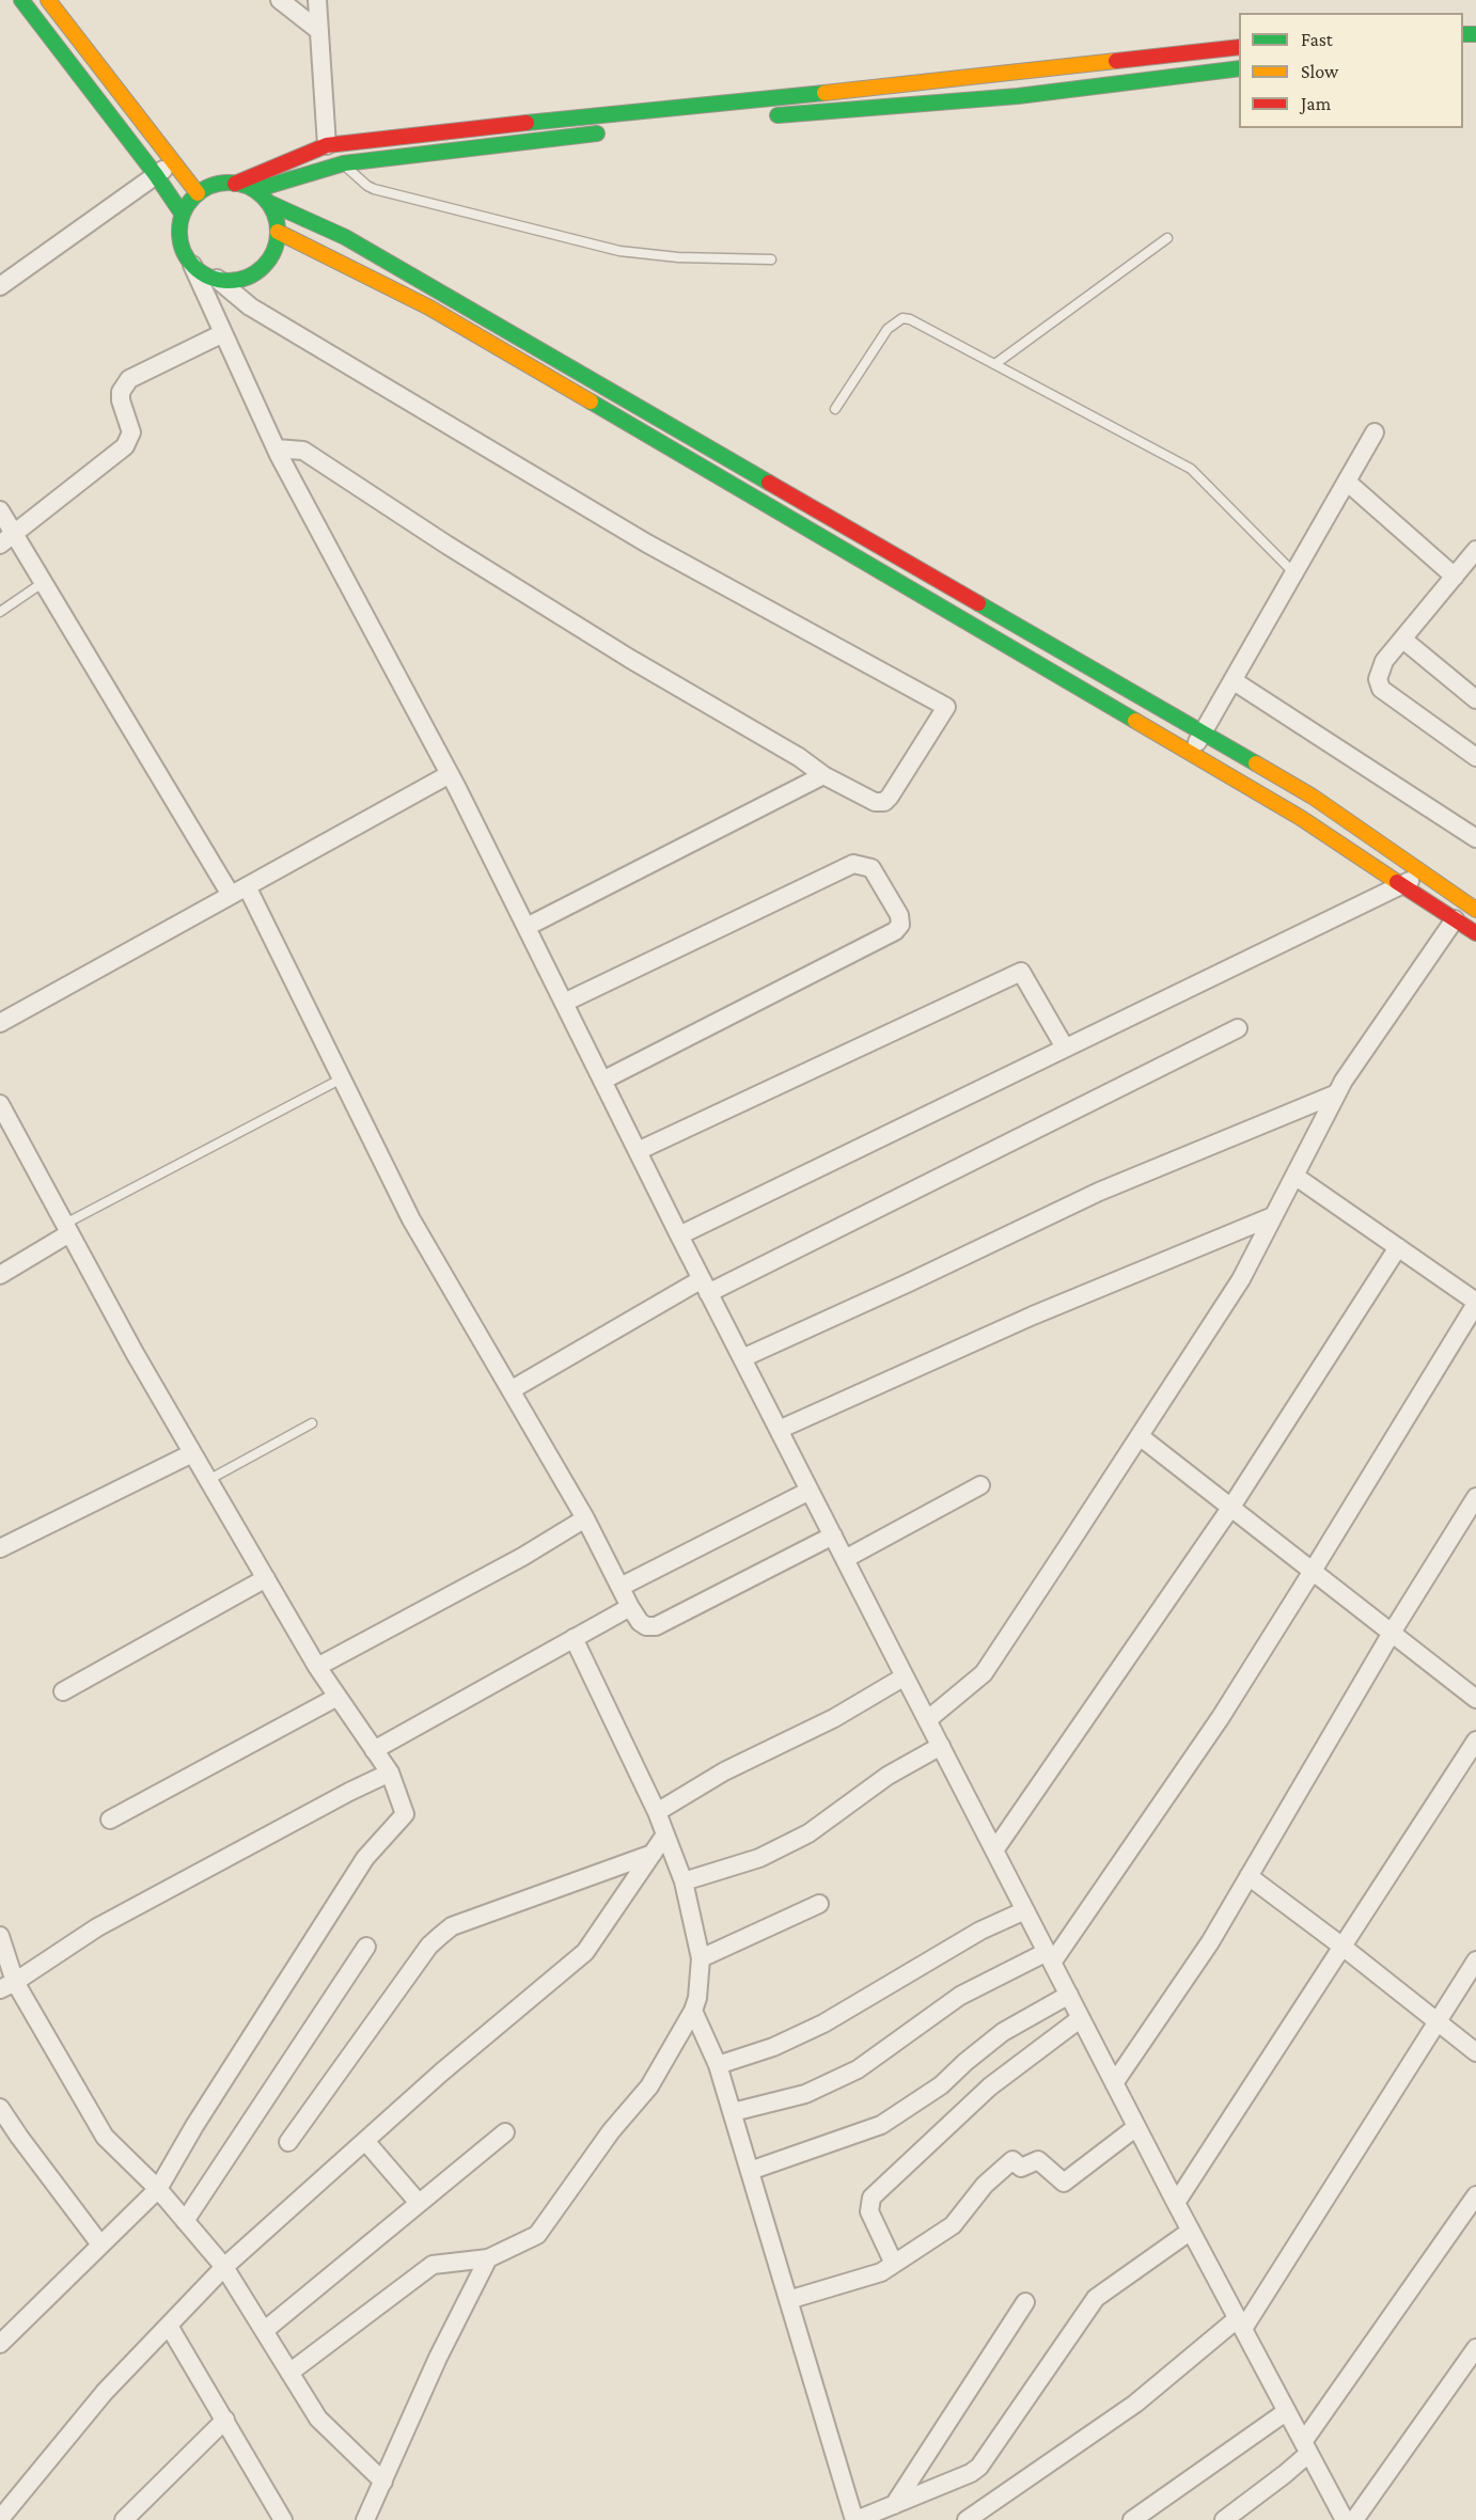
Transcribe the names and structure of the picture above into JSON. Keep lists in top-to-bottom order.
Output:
{
  "legend": ["Fast", "Slow", "Jam"]
}
